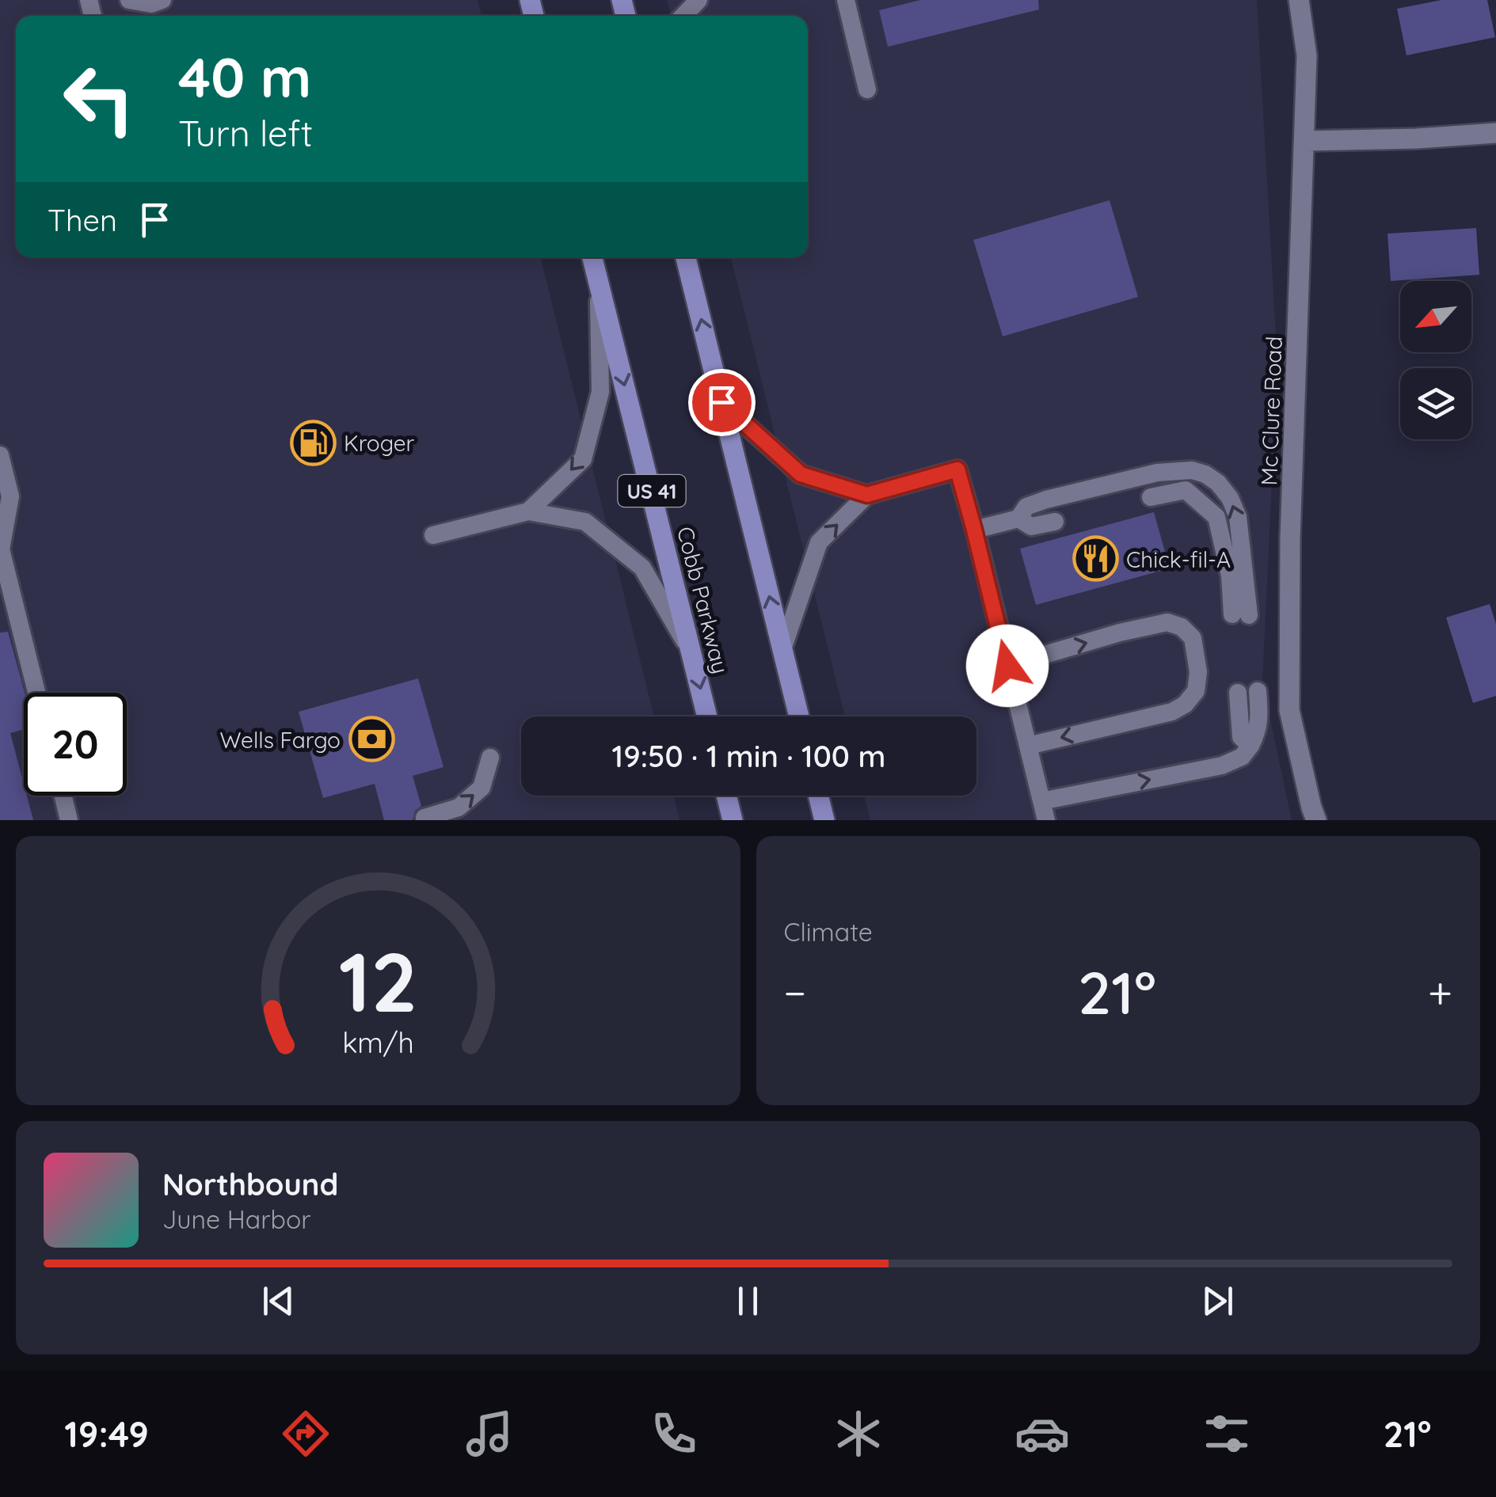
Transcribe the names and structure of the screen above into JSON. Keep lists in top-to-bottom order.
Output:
{
  "streets": {
    "main road": ["US 41", "Cobb Parkway"],
    "street": ["Mc Clure Road"]
  },
  "places": {
    "fuel station": ["Kroger"],
    "restaurant": ["Chick-fil-A"],
    "bank": ["Wells Fargo"]
  },
  "north": "bottom left",
  "page": {
    "turn": ["40 m", "Turn left"],
    "then": "Then",
    "limit": "20",
    "trip": "19:50 · 1 min · 100 m",
    "tile": "Climate",
    "heat": ["−", "21°", "+"],
    "song": ["Northbound", "June Harbor"],
    "tabs": ["19:49", "21°"],
    "gauge": ["12", "km/h"]
  }
}
